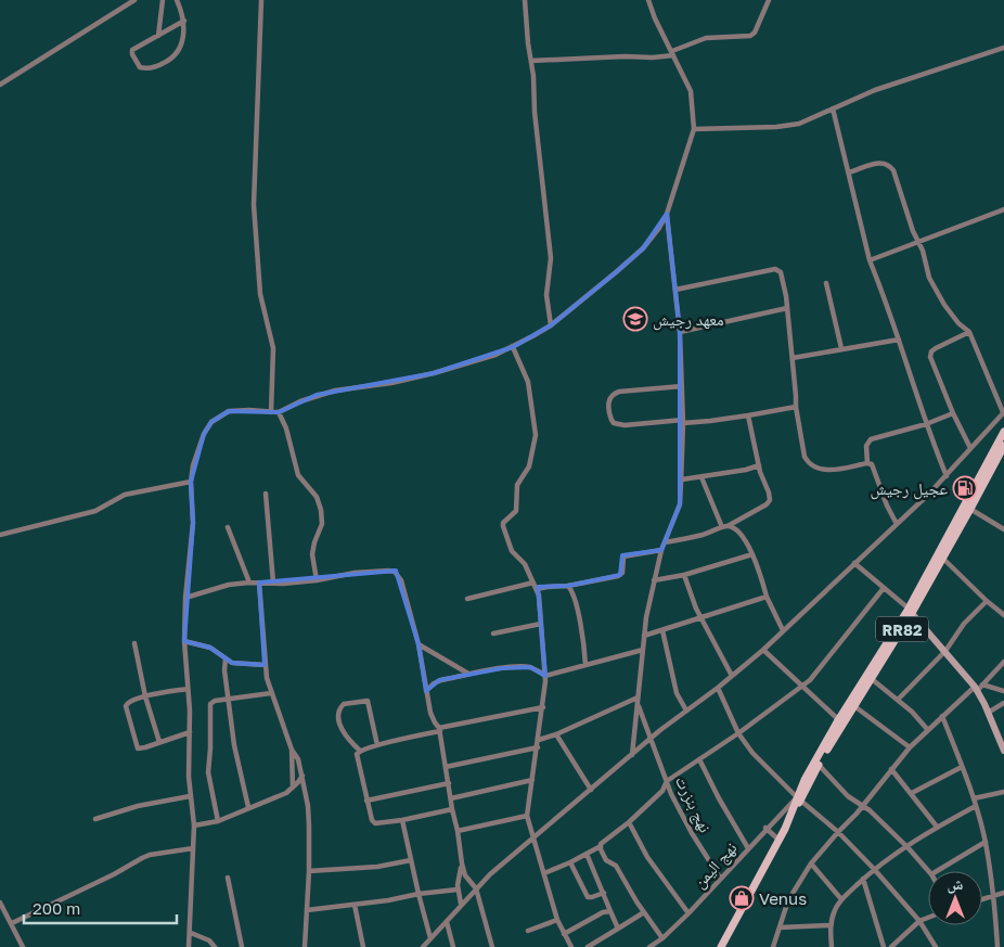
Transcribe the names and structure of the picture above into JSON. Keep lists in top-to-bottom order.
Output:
{
  "streets": {
    "main road": ["RR82"],
    "street": ["نهج بنزرت", "نهج اليمن"]
  },
  "crossings": [
    ["RR82", "نهج اليمن"],
    ["نهج بنزرت", "نهج اليمن"]
  ],
  "places": {
    "school or university": ["معهد رجيش"],
    "fuel station": ["عجيل رجيش"],
    "shop": ["Venus"]
  },
  "scale_bar": "200 m",
  "north": "top"
}
